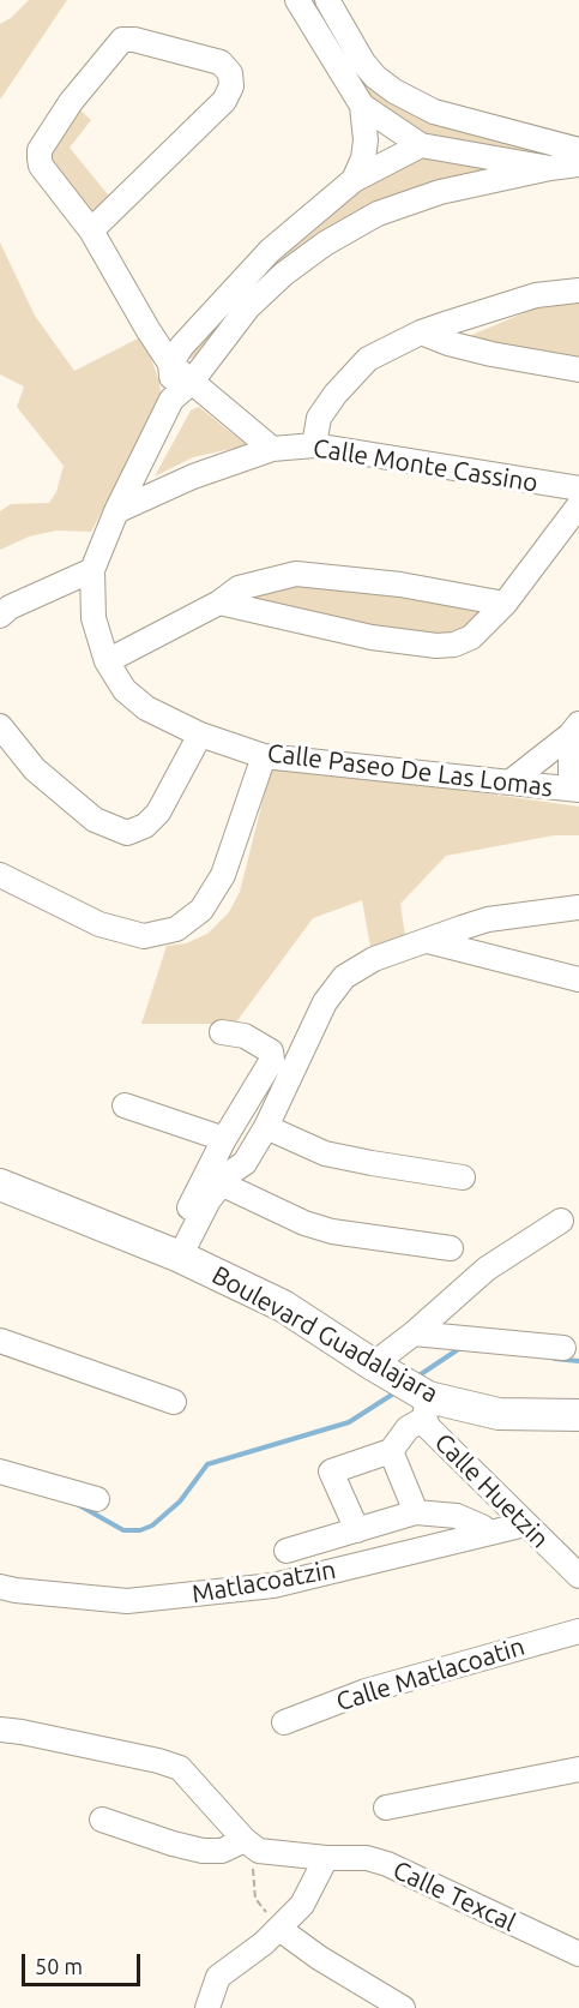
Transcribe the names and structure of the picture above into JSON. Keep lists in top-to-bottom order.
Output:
{
  "streets": {
    "main road": ["Boulevard Guadalajara"],
    "street": [
      "Calle Monte Cassino",
      "Calle Paseo De Las Lomas",
      "Calle Huetzin",
      "Matlacoatzin",
      "Calle Matlacoatin",
      "Calle Texcal"
    ]
  },
  "crossings": [
    ["Boulevard Guadalajara", "Calle Huetzin"],
    ["Calle Huetzin", "Matlacoatzin"]
  ],
  "scale_bar": "50 m"
}
